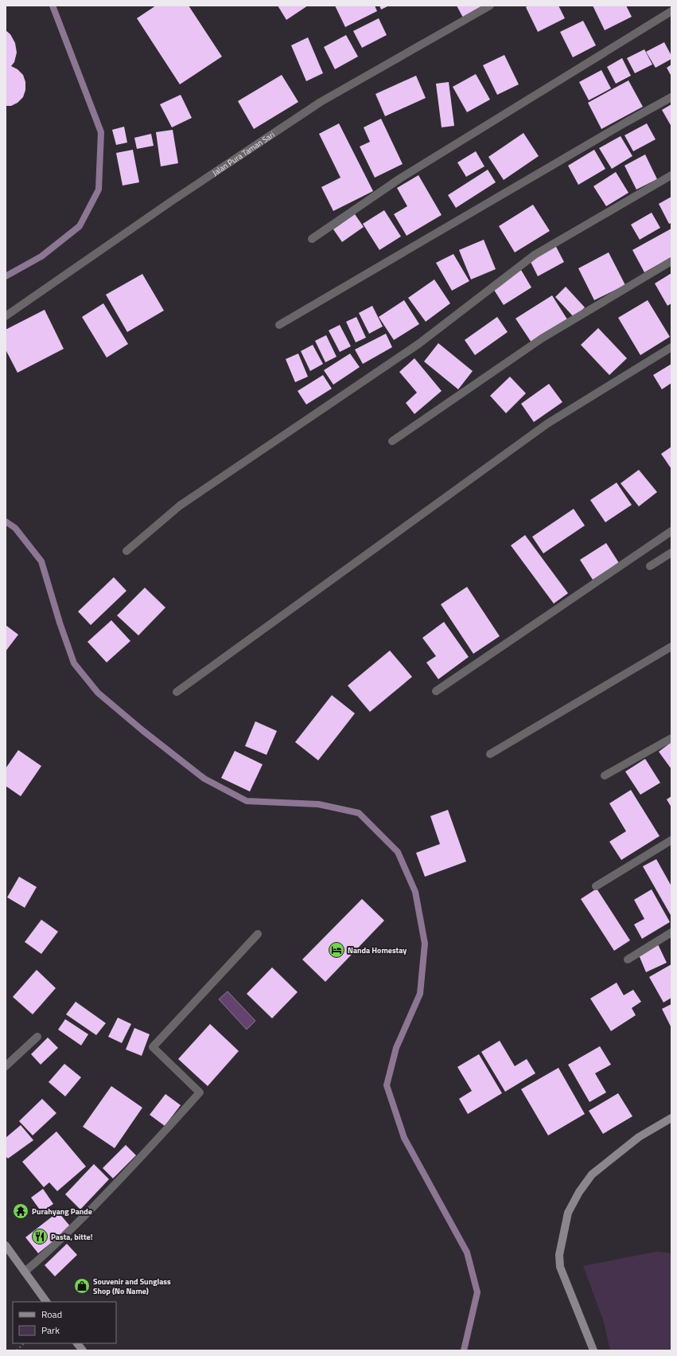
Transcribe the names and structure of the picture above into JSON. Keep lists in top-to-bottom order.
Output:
{
  "streets": {
    "street": ["Jalan Pura Taman Sari"]
  },
  "places": {
    "hotel": ["Nanda Homestay"],
    "temple": ["Purahyang Pande"],
    "restaurant": ["Pasta, bitte!"],
    "shop": ["Souvenir and Sunglass Shop (No Name)"]
  },
  "legend": ["Road", "Park"]
}
